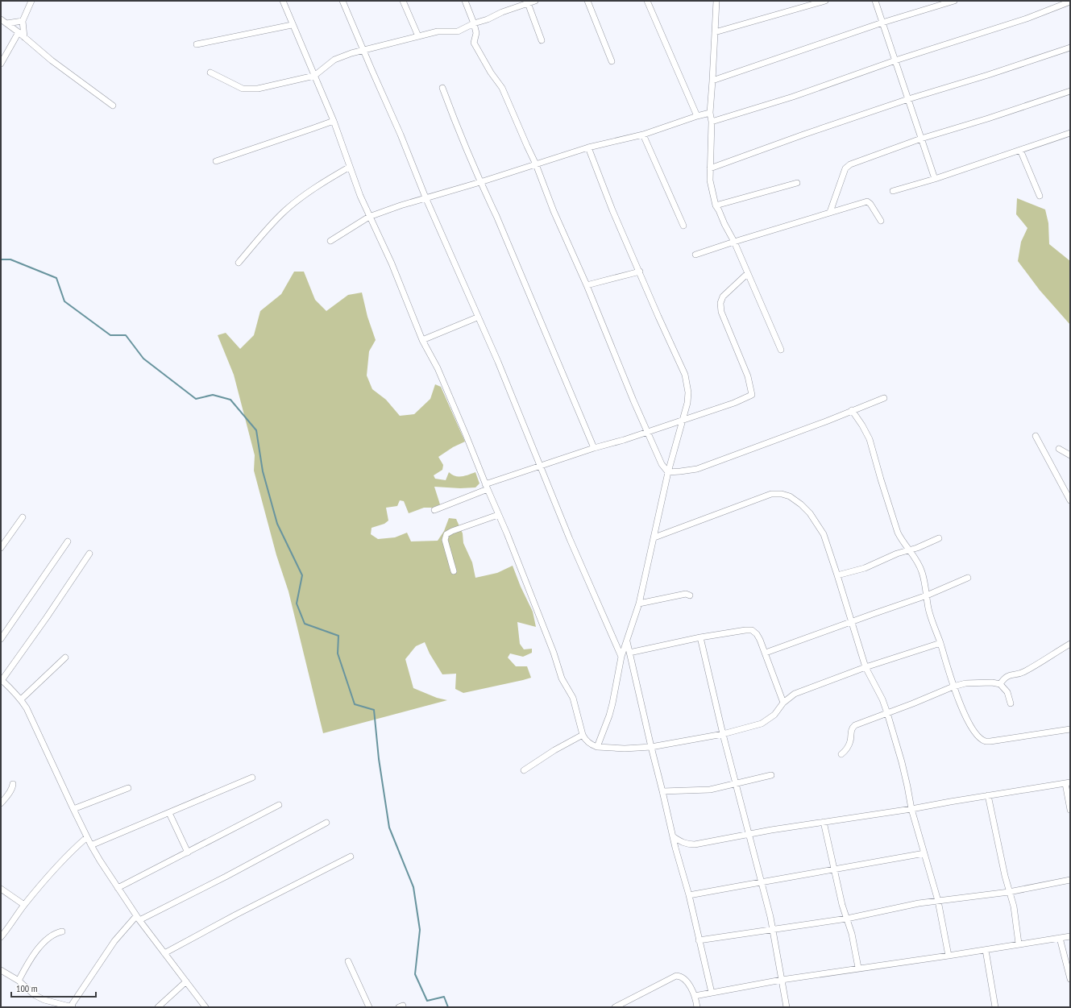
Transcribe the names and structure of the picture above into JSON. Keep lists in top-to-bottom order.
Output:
{
  "scale_bar": "100 m"
}
